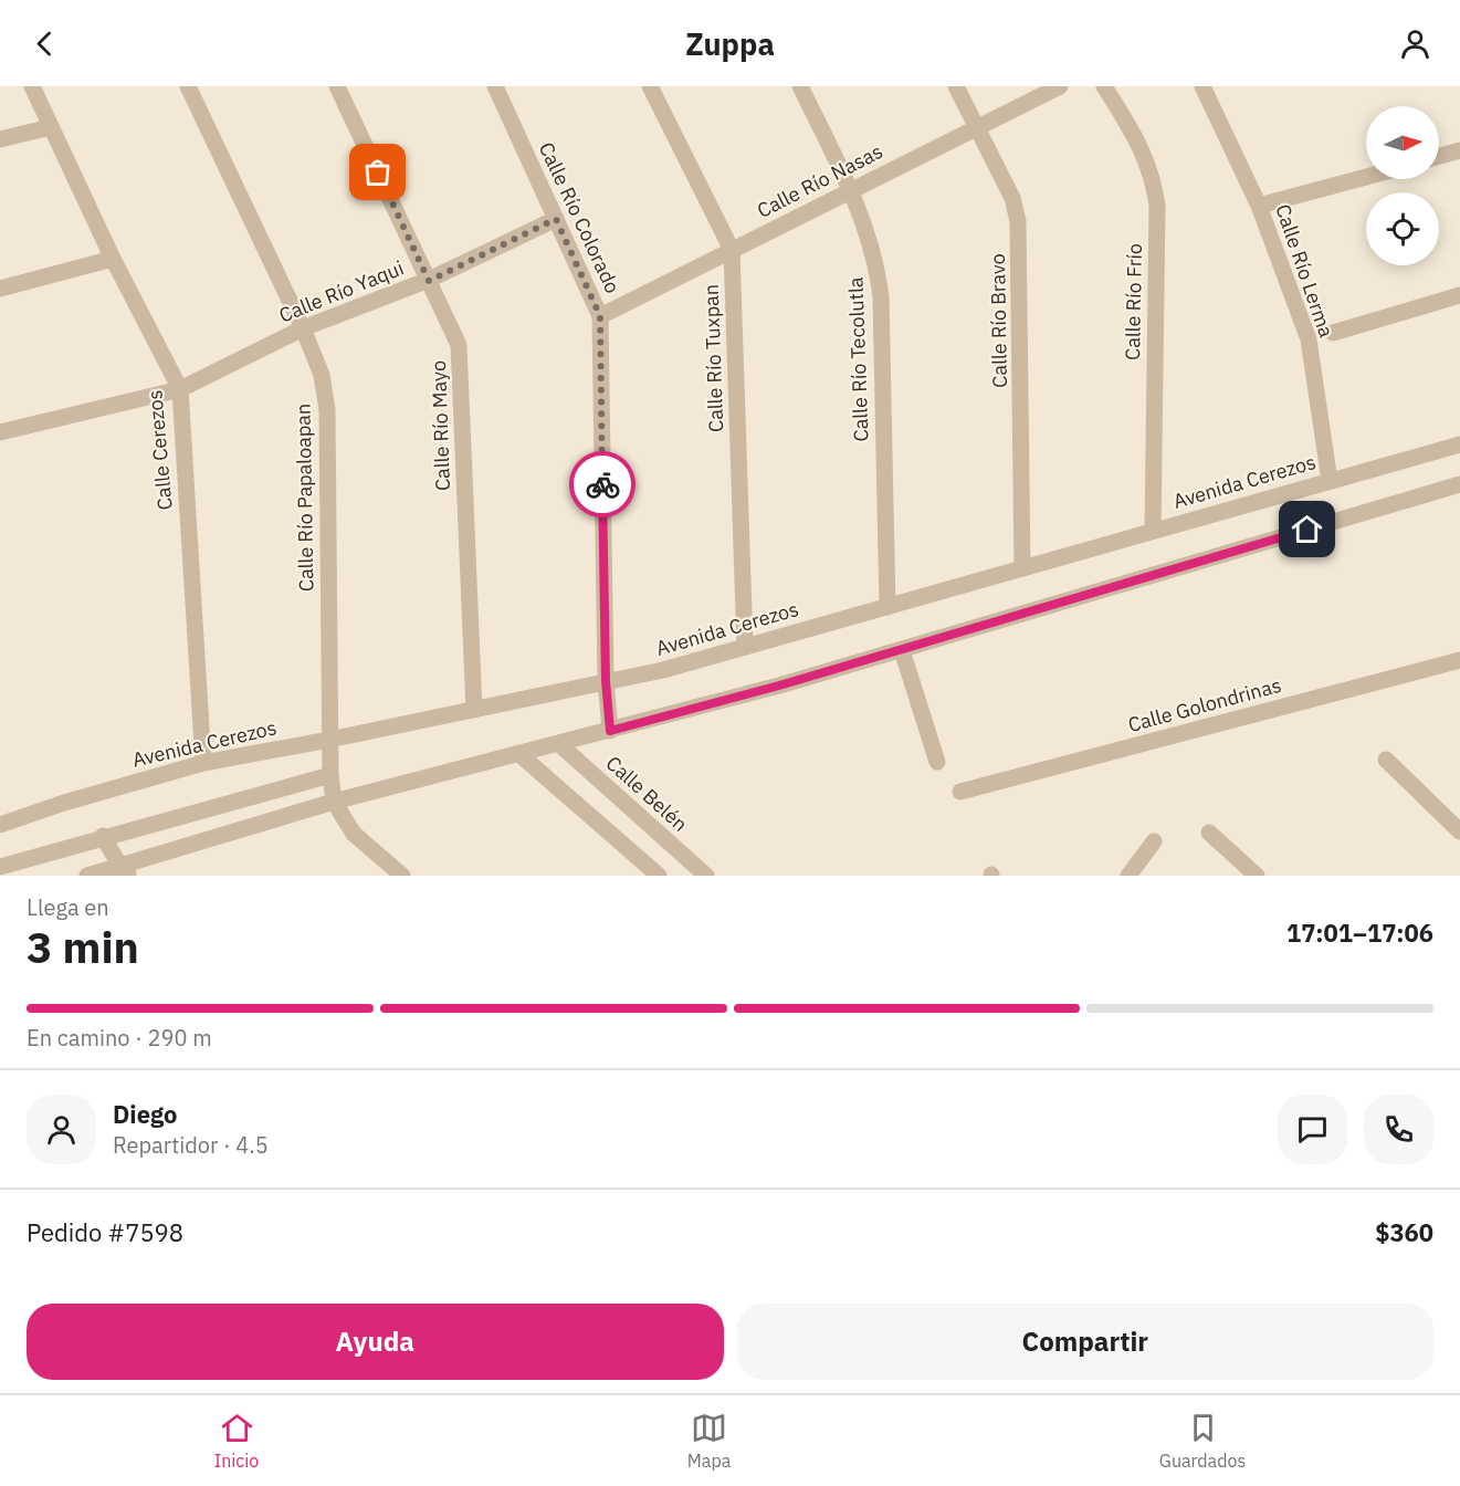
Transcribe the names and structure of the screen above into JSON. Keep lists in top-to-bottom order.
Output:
{
  "streets": {
    "street": [
      "Calle Río Nasas",
      "Calle Río Colorado",
      "Calle Río Lerma",
      "Calle Río Yaqui",
      "Calle Río Frío",
      "Calle Río Bravo",
      "Calle Río Tuxpan",
      "Calle Río Tecolutla",
      "Calle Río Mayo",
      "Calle Cerezos",
      "Avenida Cerezos",
      "Calle Río Papaloapan",
      "Calle Golondrinas",
      "Calle Belén"
    ]
  },
  "crossings": [
    ["Calle Río Nasas", "Calle Río Colorado"],
    ["Calle Río Nasas", "Calle Río Bravo"],
    ["Calle Río Nasas", "Calle Río Tuxpan"],
    ["Calle Río Nasas", "Calle Río Tecolutla"],
    ["Calle Río Colorado", "Calle Río Yaqui"],
    ["Calle Río Colorado", "Avenida Cerezos"],
    ["Calle Río Lerma", "Avenida Cerezos"],
    ["Calle Río Yaqui", "Calle Río Mayo"],
    ["Calle Río Yaqui", "Calle Cerezos"],
    ["Calle Río Yaqui", "Calle Río Papaloapan"],
    ["Calle Río Frío", "Avenida Cerezos"],
    ["Calle Río Bravo", "Avenida Cerezos"],
    ["Calle Río Tuxpan", "Avenida Cerezos"],
    ["Calle Río Tecolutla", "Avenida Cerezos"],
    ["Calle Río Mayo", "Avenida Cerezos"],
    ["Calle Cerezos", "Avenida Cerezos"],
    ["Avenida Cerezos", "Calle Río Papaloapan"]
  ],
  "north": "right",
  "page": {
    "header": "Zuppa",
    "heading": ["3 min", "Llega en", "17:01–17:06"],
    "panel": [
      "Diego",
      "Repartidor · 4.5",
      "Pedido #7598",
      "$360"
    ],
    "bar": "En camino · 290 m",
    "buttons": ["Ayuda", "Compartir"],
    "tabs": ["Inicio", "Mapa", "Guardados"]
  }
}
